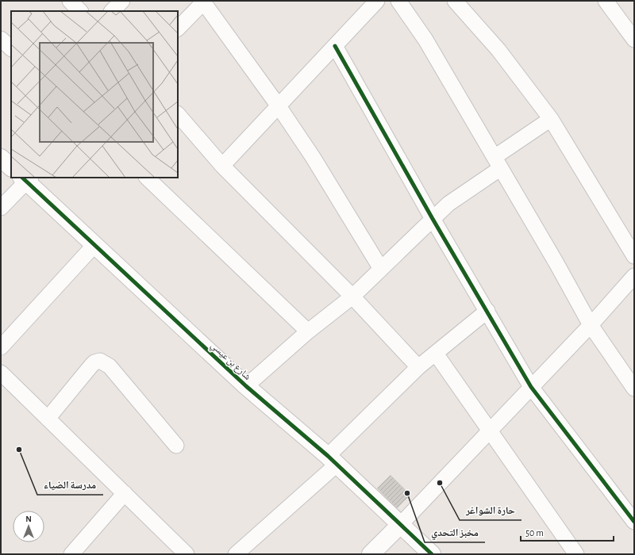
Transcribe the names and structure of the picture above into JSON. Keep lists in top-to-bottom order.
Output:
{
  "streets": {
    "street": ["شارع بن عيسي"]
  },
  "places": ["مدرسة الضياء", "حارة الشواغر", "مخبز التحدي"],
  "scale_bar": "50 m",
  "north": "top"
}
